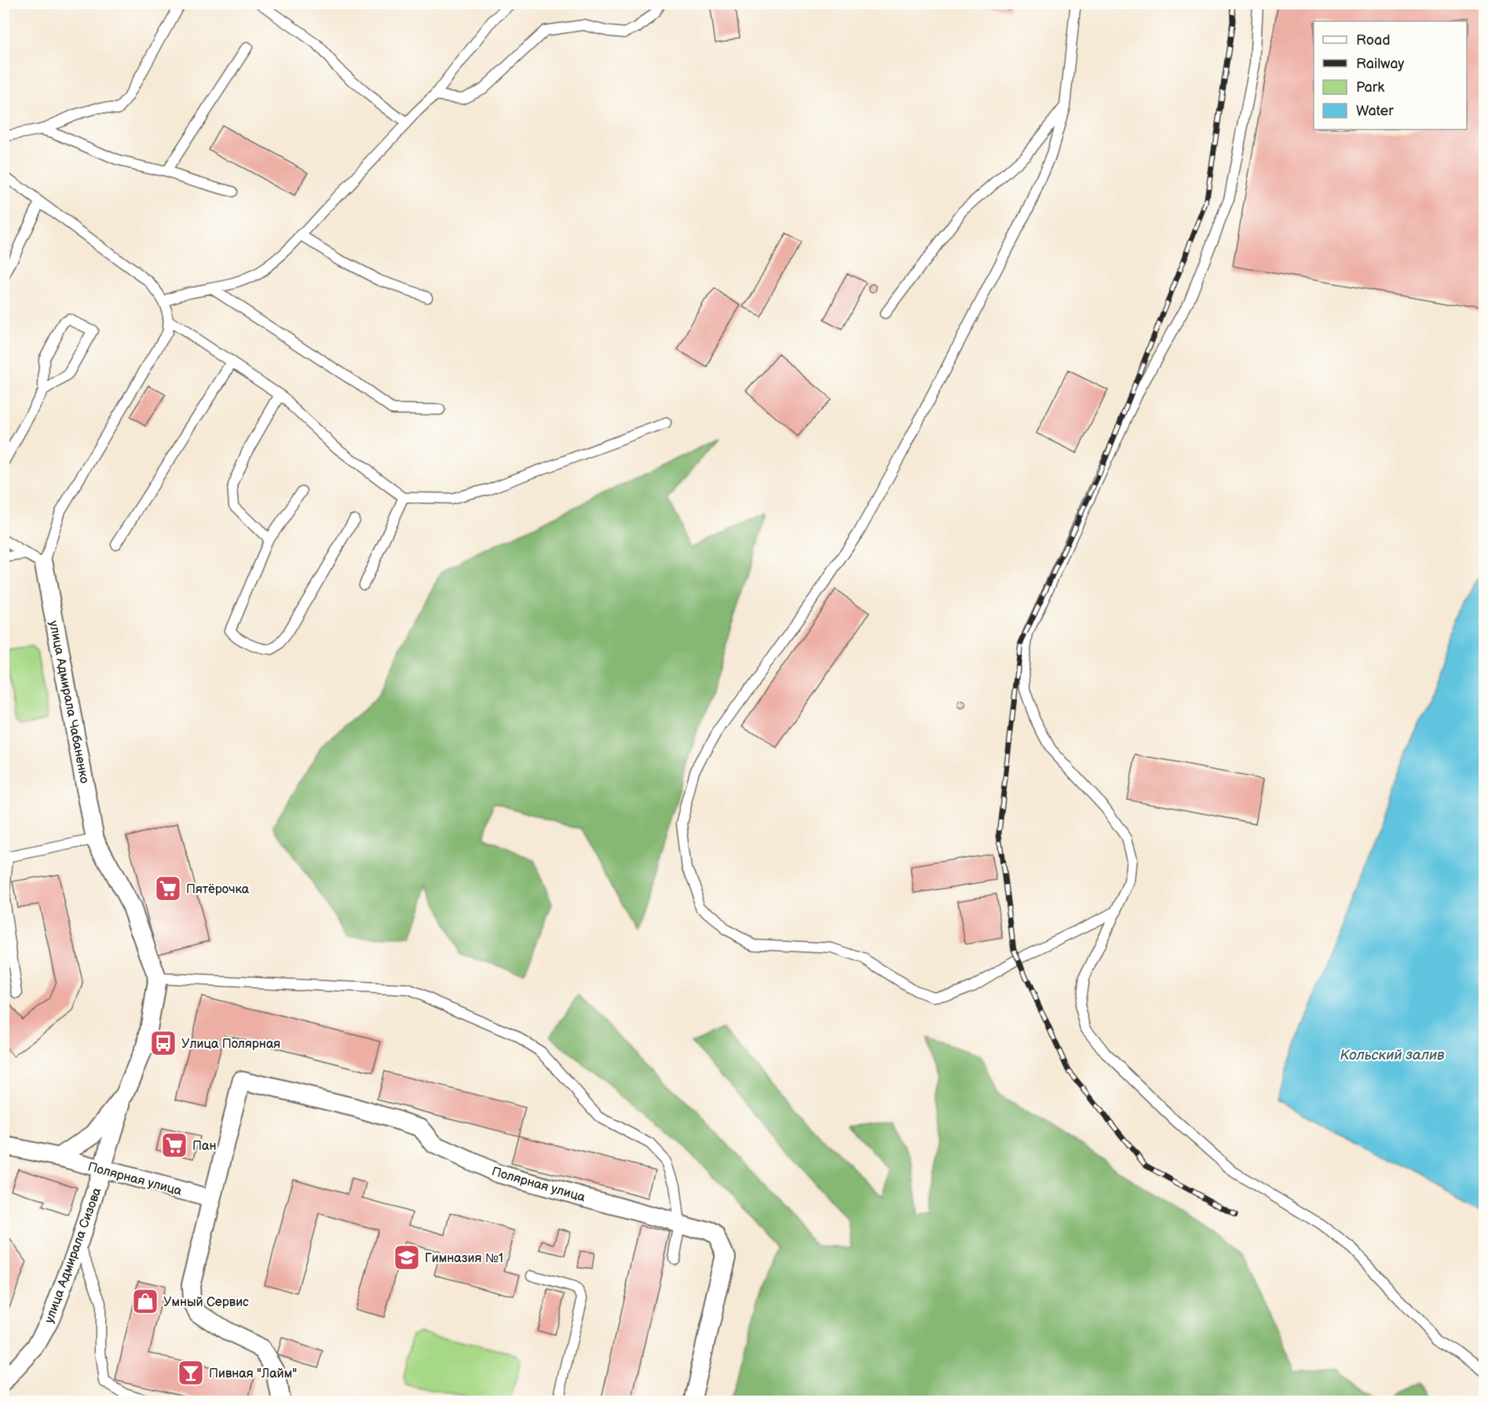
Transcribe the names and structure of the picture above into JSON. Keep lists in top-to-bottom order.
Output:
{
  "streets": {
    "street": ["улица Адмирала Чабаненко", "Полярная улица", "улица Адмирала Сизова"]
  },
  "crossings": [
    ["улица Адмирала Чабаненко", "Полярная улица"],
    ["улица Адмирала Чабаненко", "улица Адмирала Сизова"],
    ["Полярная улица", "улица Адмирала Сизова"]
  ],
  "water": ["Кольский залив"],
  "places": {
    "supermarket": ["Пятёрочка", "Пан"],
    "bus stop": ["Улица Полярная"],
    "school or university": ["Гимназия №1"],
    "shop": ["Умный Сервис"],
    "bar": ["Пивная \"Лайм\""]
  },
  "legend": [
    "Road",
    "Railway",
    "Park",
    "Water"
  ]
}
